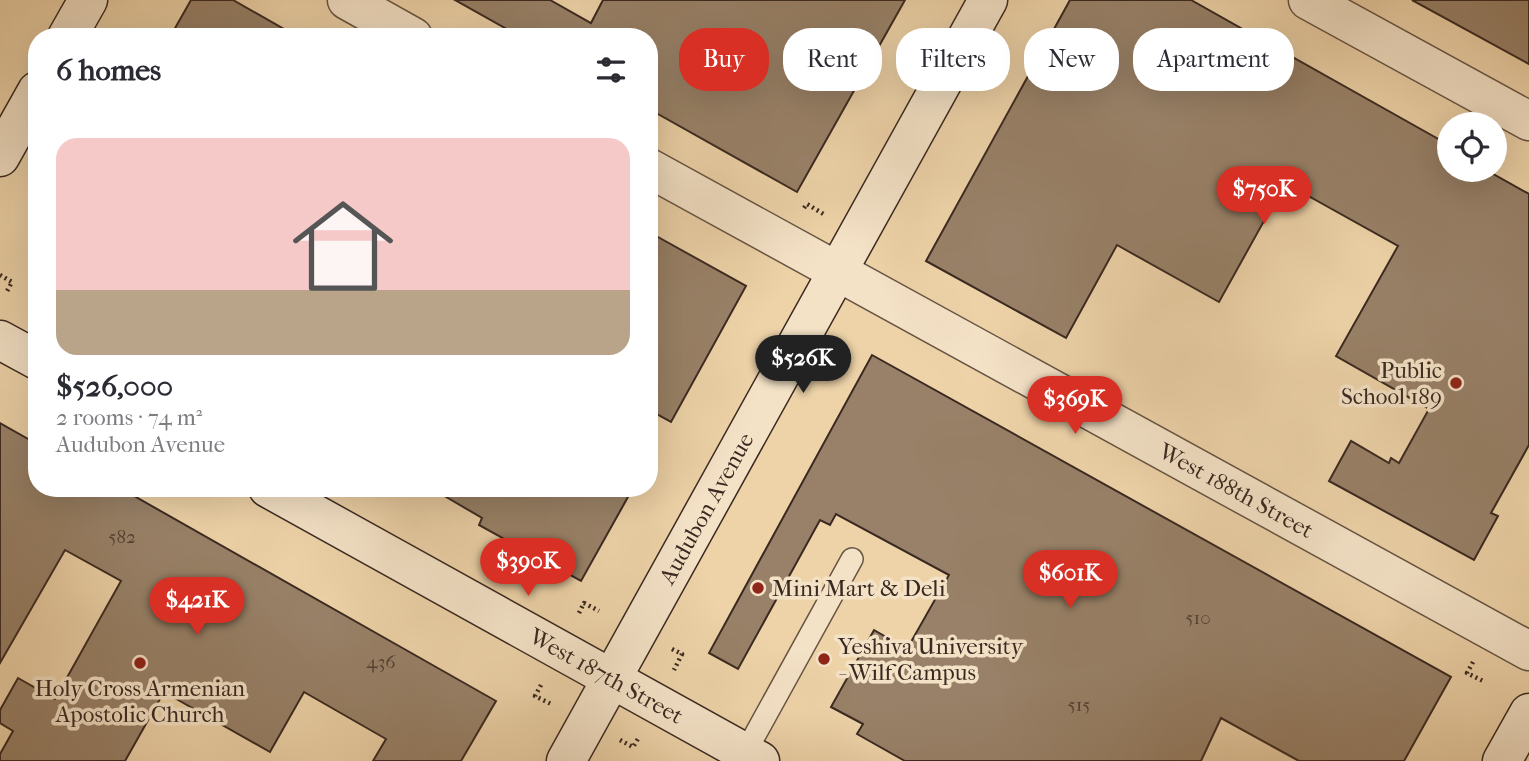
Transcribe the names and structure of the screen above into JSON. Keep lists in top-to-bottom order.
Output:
{
  "streets": {
    "street": ["West 188th Street", "Audubon Avenue", "West 187th Street"]
  },
  "crossings": [
    ["West 188th Street", "Audubon Avenue"],
    ["Audubon Avenue", "West 187th Street"]
  ],
  "places": [
    "Public School 189",
    "Mini Mart & Deli",
    "Yeshiva University - Wilf Campus",
    "Holy Cross Armenian Apostolic Church"
  ],
  "house_numbers": [
    "582",
    "510",
    "436",
    "515"
  ],
  "page": {
    "chip": [
      "Buy",
      "Rent",
      "Filters",
      "New",
      "Apartment"
    ],
    "heading": "6 homes",
    "list": [
      {
        "name": "$526,000",
        "note": "2 rooms · 74 m² · Audubon Avenue"
      }
    ],
    "price": [
      "$750K",
      "$526K",
      "$369K",
      "$390K",
      "$601K",
      "$421K"
    ]
  }
}
